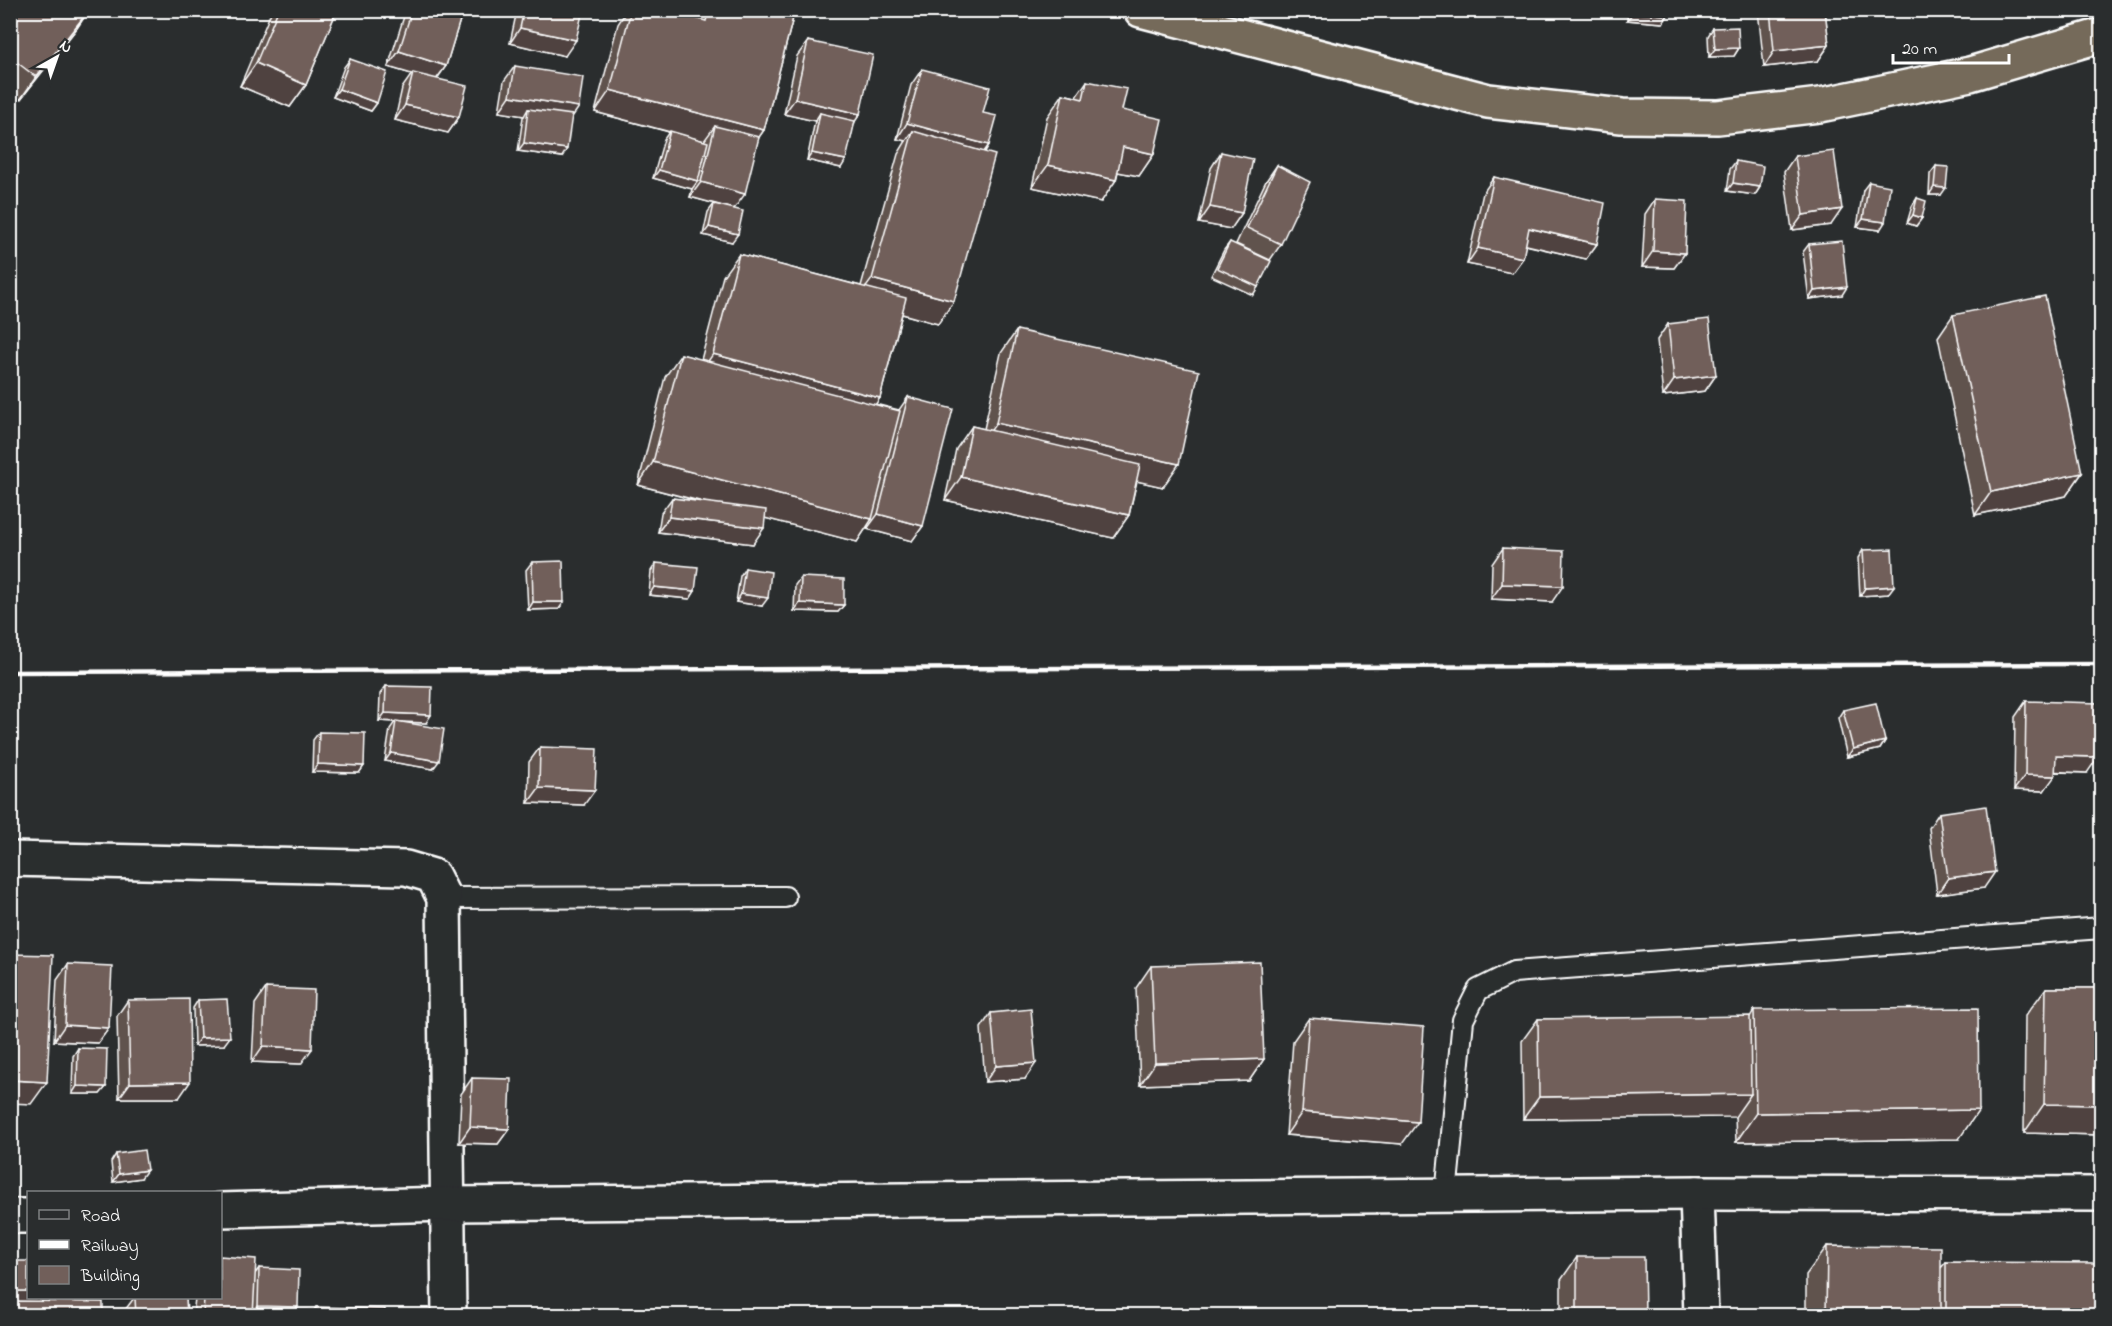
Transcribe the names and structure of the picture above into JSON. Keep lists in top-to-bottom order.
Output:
{
  "legend": ["Road", "Railway", "Building"],
  "scale_bar": "20 m",
  "north": "top right"
}
